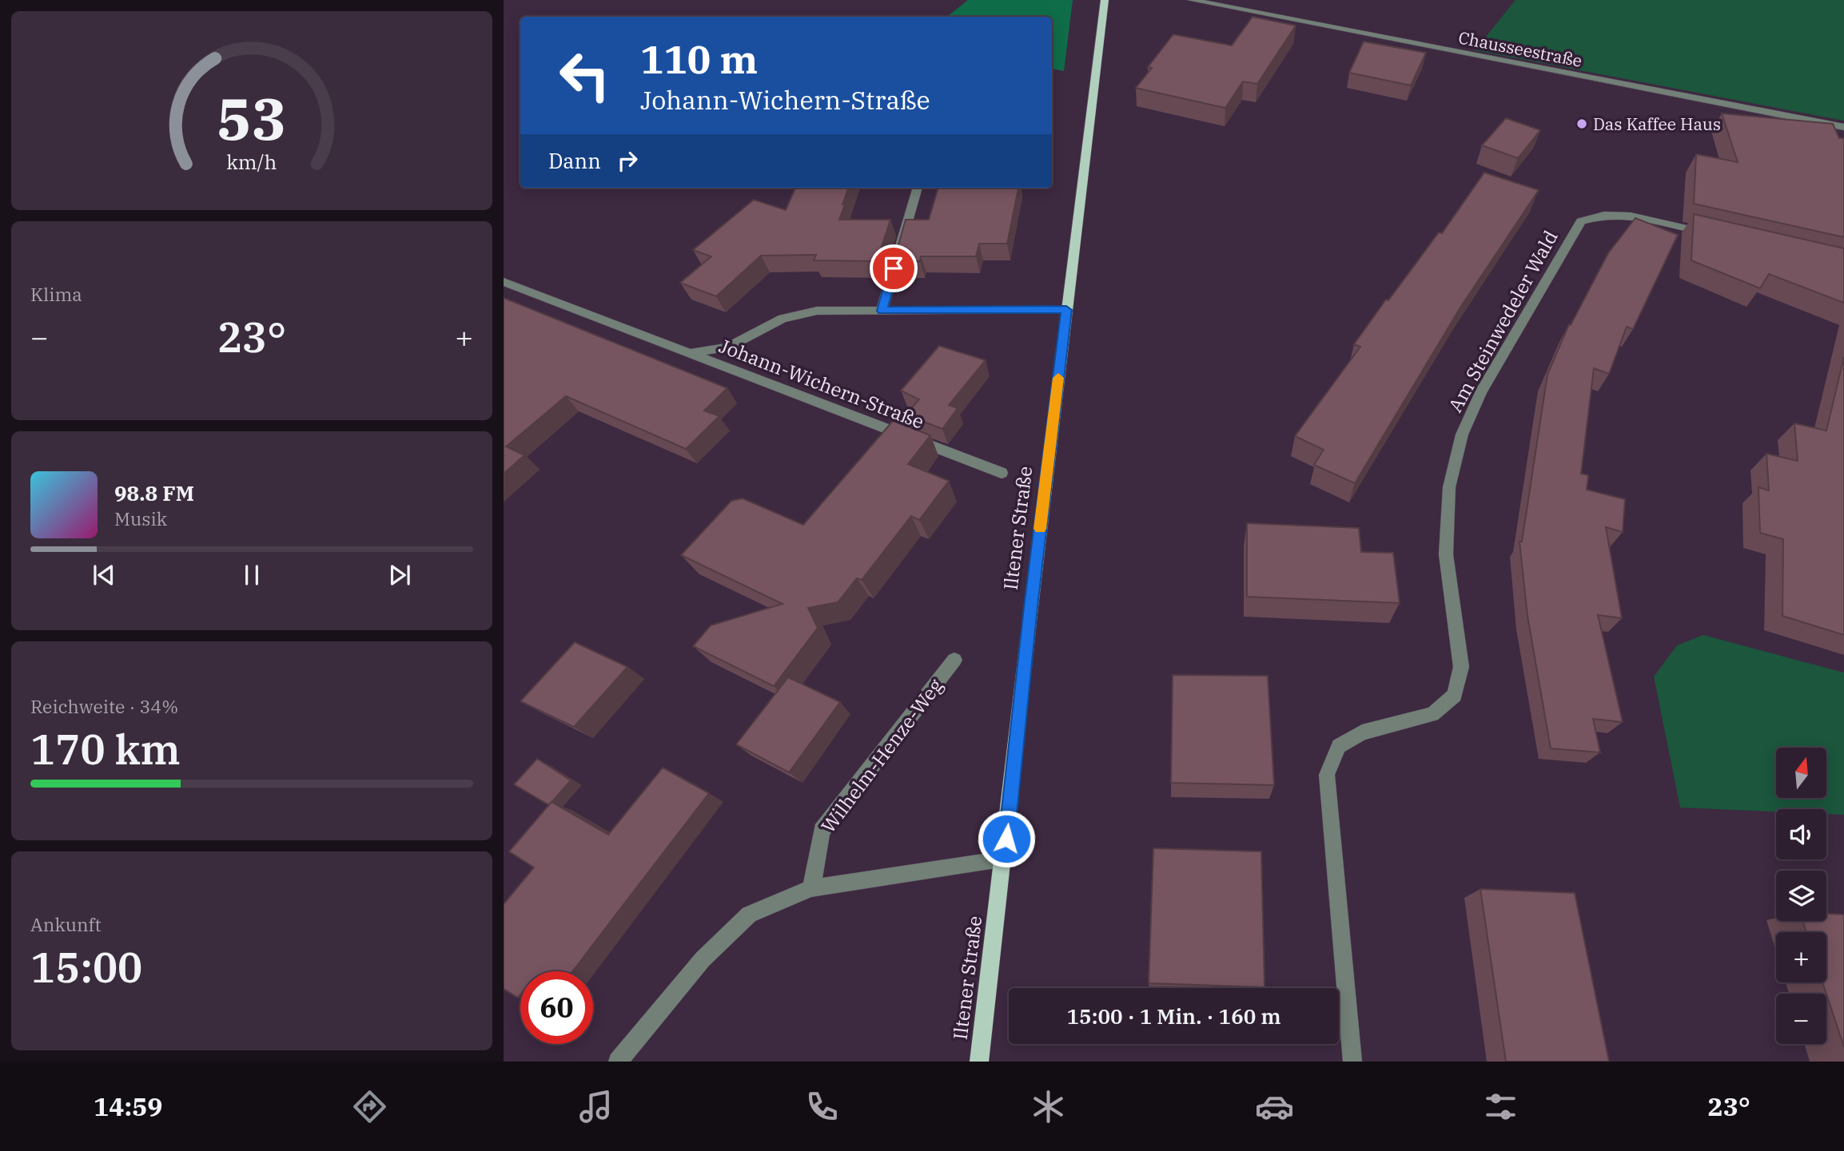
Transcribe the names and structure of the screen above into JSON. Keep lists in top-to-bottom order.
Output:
{
  "streets": {
    "main road": ["Iltener Straße"],
    "street": [
      "Chausseestraße",
      "Am Steinwedeler Wald",
      "Johann-Wichern-Straße",
      "Wilhelm-Henze-Weg"
    ]
  },
  "crossings": [
    ["Johann-Wichern-Straße", "Iltener Straße"]
  ],
  "places": ["Das Kaffee Haus"],
  "north": "top",
  "page": {
    "turn": ["110 m", "Johann-Wichern-Straße"],
    "then": "Dann",
    "tile": [
      "Klima",
      ["Reichweite · 34%", "170 km"],
      ["Ankunft", "15:00"]
    ],
    "heat": ["−", "23°", "+"],
    "song": ["98.8 FM", "Musik"],
    "map_buttons": ["+", "−"],
    "limit": "60",
    "trip": "15:00 · 1 Min. · 160 m",
    "tabs": ["14:59", "23°"],
    "gauge": ["53", "km/h"]
  }
}
